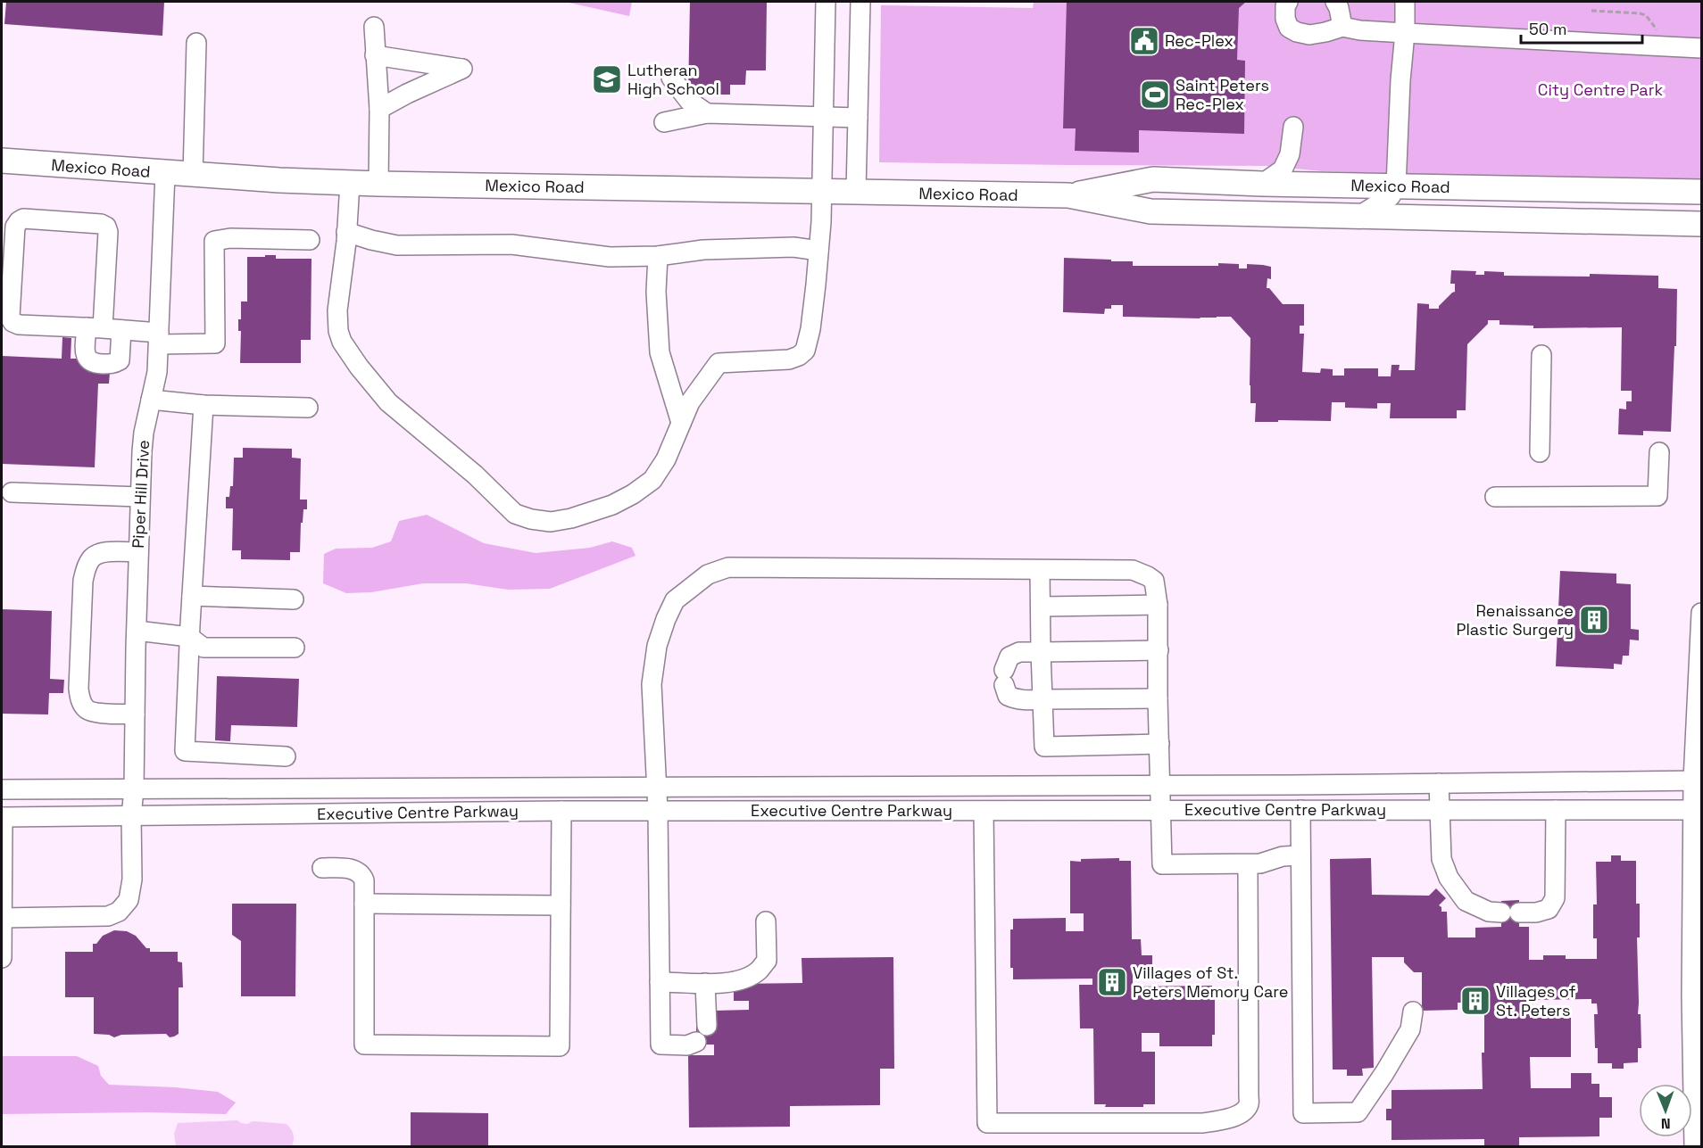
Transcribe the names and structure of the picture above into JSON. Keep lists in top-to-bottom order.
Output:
{
  "streets": {
    "main road": ["Mexico Road"],
    "street": ["Piper Hill Drive", "Executive Centre Parkway"]
  },
  "crossings": [
    ["Mexico Road", "Piper Hill Drive"],
    ["Piper Hill Drive", "Executive Centre Parkway"]
  ],
  "parks": ["City Centre Park"],
  "places": {
    "public building": ["Rec-Plex"],
    "school or university": ["Lutheran High School"],
    "sports": ["Saint Peters Rec-Plex"],
    "building": ["Renaissance Plastic Surgery", "Villages of St. Peters Memory Care", "Villages of St. Peters"]
  },
  "scale_bar": "50 m",
  "north": "bottom"
}
